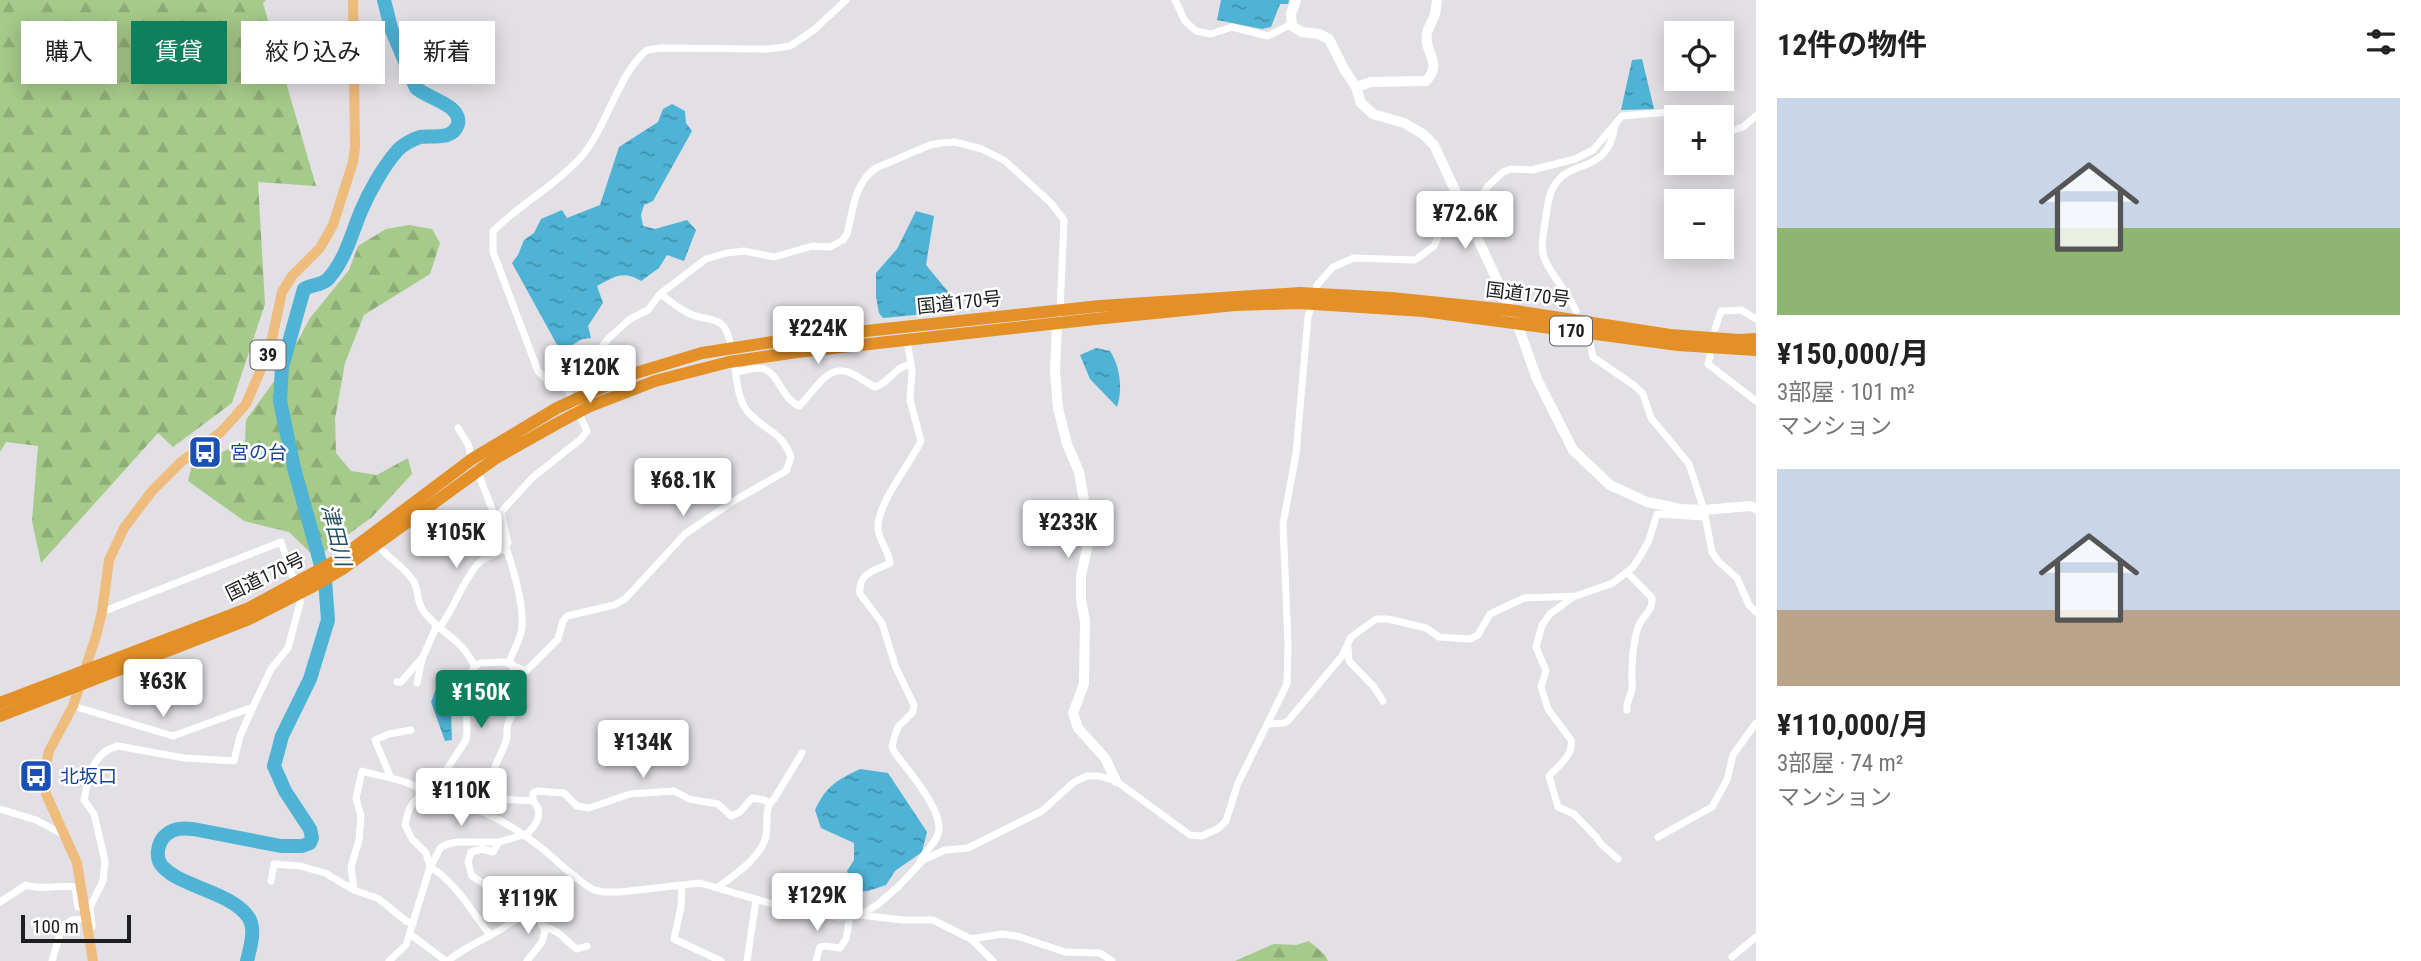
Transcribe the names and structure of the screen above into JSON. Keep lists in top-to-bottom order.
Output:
{
  "streets": {
    "highway": ["国道170号", "170"],
    "main road": ["39"]
  },
  "crossings": [
    ["国道170号", "39"]
  ],
  "water": ["津田川"],
  "places": {
    "bus stop": ["宮の台", "北坂口"]
  },
  "scale_bar": "100 m",
  "page": {
    "heading": "12件の物件",
    "map_buttons": ["+", "−"],
    "chip": [
      "購入",
      "賃貸",
      "絞り込み",
      "新着"
    ],
    "list": [
      {
        "name": "¥150,000/月",
        "note": "3部屋 · 101 m² · マンション"
      },
      {
        "name": "¥110,000/月",
        "note": "3部屋 · 74 m² · マンション"
      }
    ],
    "price": [
      "¥72.6K",
      "¥224K",
      "¥120K",
      "¥68.1K",
      "¥233K",
      "¥105K",
      "¥63K",
      "¥150K",
      "¥134K",
      "¥110K",
      "¥129K",
      "¥119K"
    ],
    "scale": "100 m"
  }
}
